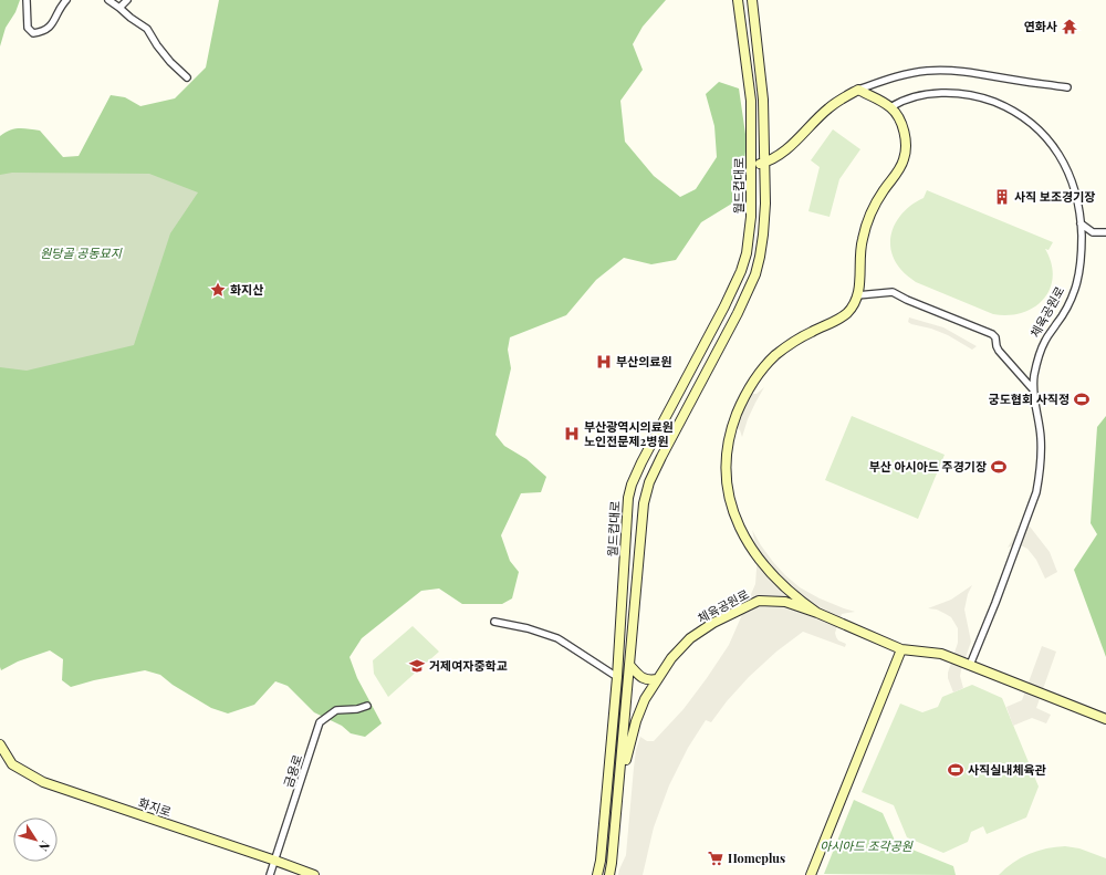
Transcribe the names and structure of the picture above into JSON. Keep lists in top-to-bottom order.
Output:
{
  "streets": {
    "main road": ["월드컵대로", "체육공원로", "화지로"],
    "street": ["금용로"]
  },
  "crossings": [
    ["금용로", "화지로"]
  ],
  "parks": ["원당골 공동묘지", "아시아드 조각공원"],
  "places": {
    "temple": ["연화사"],
    "building": ["사직 보조경기장"],
    "place": ["화지산"],
    "hospital": ["부산의료원", "부산광역시의료원 노인전문제2병원"],
    "sports": ["궁도협회 사직정", "부산 아시아드 주경기장", "사직실내체육관"],
    "school or university": ["거제여자중학교"],
    "supermarket": ["Homeplus"]
  },
  "north": "bottom right"
}
